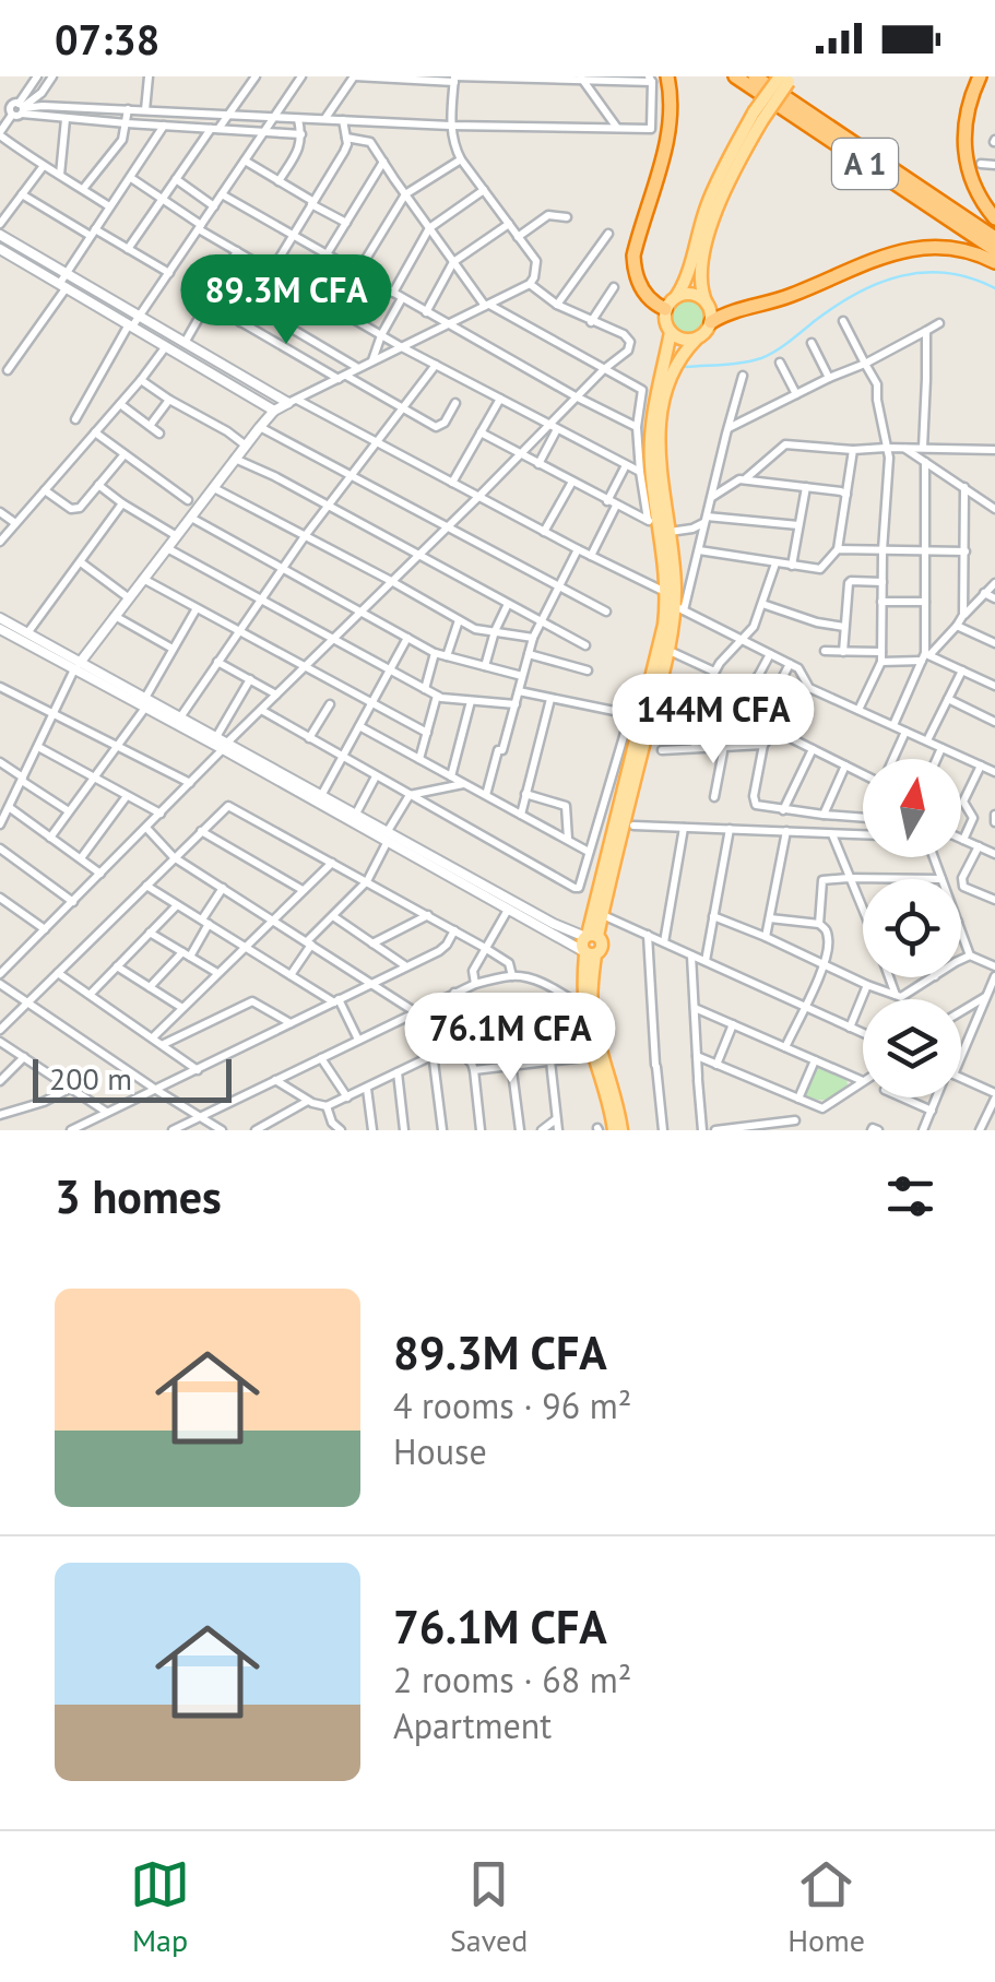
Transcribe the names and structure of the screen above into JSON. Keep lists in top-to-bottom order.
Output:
{
  "streets": {
    "highway": ["A 1"]
  },
  "scale_bar": "200 m",
  "north": "top",
  "page": {
    "status": "07:38",
    "price": ["89.3M CFA", "144M CFA", "76.1M CFA"],
    "scale": "200 m",
    "heading": "3 homes",
    "list": [
      {
        "name": "89.3M CFA",
        "note": "4 rooms · 96 m² · House"
      },
      {
        "name": "76.1M CFA",
        "note": "2 rooms · 68 m² · Apartment"
      }
    ],
    "tabs": ["Map", "Saved", "Home"]
  }
}
